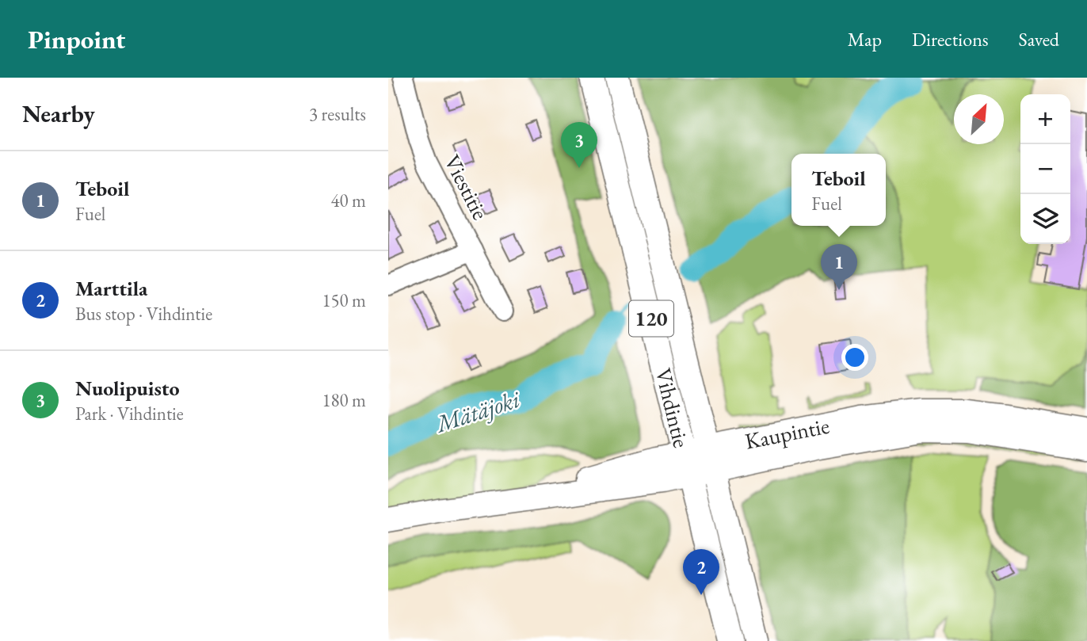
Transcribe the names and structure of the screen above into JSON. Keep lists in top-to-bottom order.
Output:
{
  "streets": {
    "main road": ["120", "Vihdintie", "Kaupintie"],
    "street": ["Viestitie"]
  },
  "crossings": [
    ["Vihdintie", "Kaupintie"]
  ],
  "water": ["Mätäjoki"],
  "north": "top right",
  "page": {
    "header": "Pinpoint",
    "nav": ["Map", "Directions", "Saved"],
    "heading": ["Nearby", "3 results"],
    "map_buttons": ["+", "−"],
    "pins": ["3", "1", "2"],
    "list": [
      {
        "mark": "1",
        "name": "Teboil",
        "note": "Fuel",
        "value": "40 m"
      },
      {
        "mark": "2",
        "name": "Marttila",
        "note": "Bus stop · Vihdintie",
        "value": "150 m"
      },
      {
        "mark": "3",
        "name": "Nuolipuisto",
        "note": "Park · Vihdintie",
        "value": "180 m"
      }
    ],
    "popup": ["Teboil", "Fuel"]
  }
}
